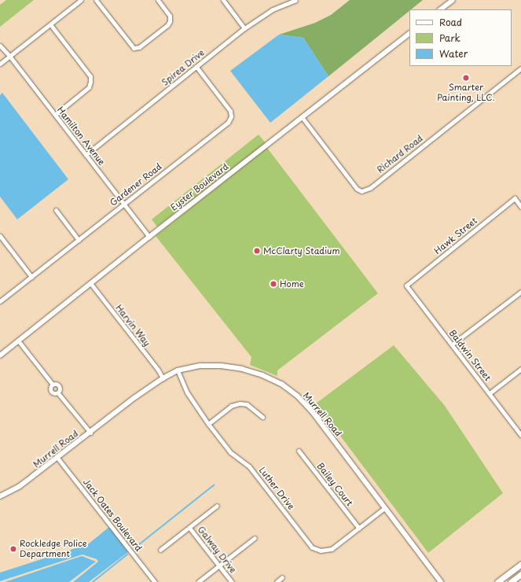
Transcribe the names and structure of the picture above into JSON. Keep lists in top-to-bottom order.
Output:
{
  "streets": {
    "street": [
      "Spirea Drive",
      "Hamilton Avenue",
      "Richard Road",
      "Gardener Road",
      "Eyster Boulevard",
      "Hawk Street",
      "Harvin Way",
      "Baldwin Street",
      "Murrell Road",
      "Bailey Court",
      "Luther Drive",
      "Jack Oates Boulevard",
      "Galway Drive"
    ]
  },
  "crossings": [
    ["Spirea Drive", "Hamilton Avenue"],
    ["Spirea Drive", "Gardener Road"],
    ["Hamilton Avenue", "Gardener Road"],
    ["Hamilton Avenue", "Eyster Boulevard"],
    ["Richard Road", "Eyster Boulevard"],
    ["Eyster Boulevard", "Harvin Way"],
    ["Hawk Street", "Baldwin Street"],
    ["Harvin Way", "Murrell Road"],
    ["Murrell Road", "Luther Drive"],
    ["Murrell Road", "Jack Oates Boulevard"],
    ["Bailey Court", "Luther Drive"]
  ],
  "places": [
    "Smarter Painting, LLC.",
    "McClarty Stadium",
    "Home",
    "Rockledge Police Department"
  ],
  "legend": ["Road", "Park", "Water"]
}
